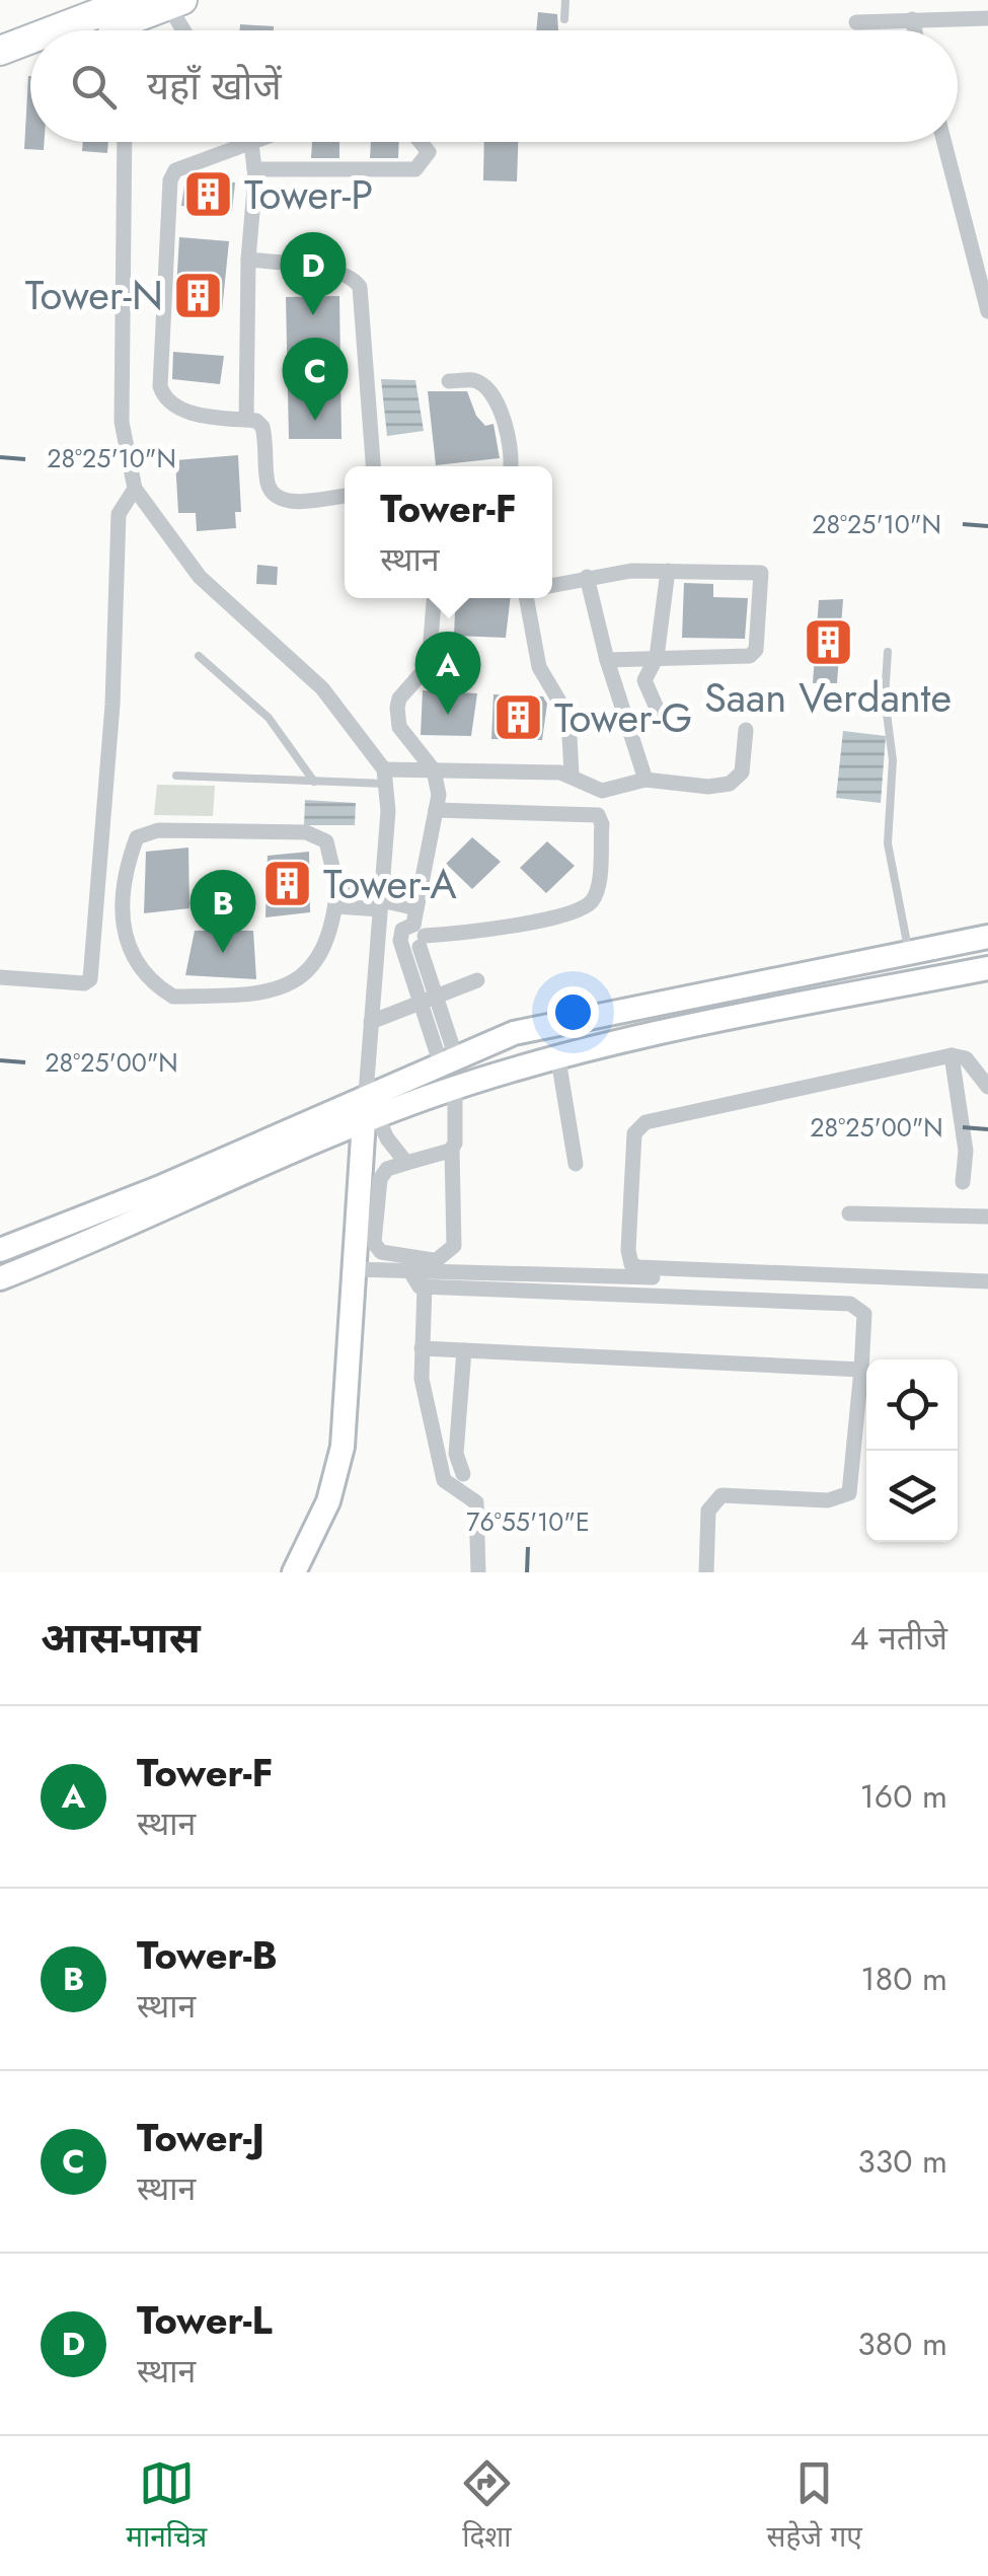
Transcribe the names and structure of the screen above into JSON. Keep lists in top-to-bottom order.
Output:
{
  "places": {
    "building": [
      "Tower-P",
      "Tower-N",
      "Saan Verdante",
      "Tower-G",
      "Tower-A"
    ]
  },
  "page": {
    "search": "यहाँ खोजें",
    "pins": [
      "D",
      "C",
      "A",
      "B"
    ],
    "popup": ["Tower-F", "स्थान"],
    "heading": ["आस-पास", "4 नतीजे"],
    "list": [
      {
        "mark": "A",
        "name": "Tower-F",
        "note": "स्थान",
        "value": "160 m"
      },
      {
        "mark": "B",
        "name": "Tower-B",
        "note": "स्थान",
        "value": "180 m"
      },
      {
        "mark": "C",
        "name": "Tower-J",
        "note": "स्थान",
        "value": "330 m"
      },
      {
        "mark": "D",
        "name": "Tower-L",
        "note": "स्थान",
        "value": "380 m"
      }
    ],
    "nav": ["मानचित्र", "दिशा", "सहेजे गए"]
  },
  "coordinates": ["28°25'10\"N", "28°25'00\"N", "76°55'10\"E"]
}
